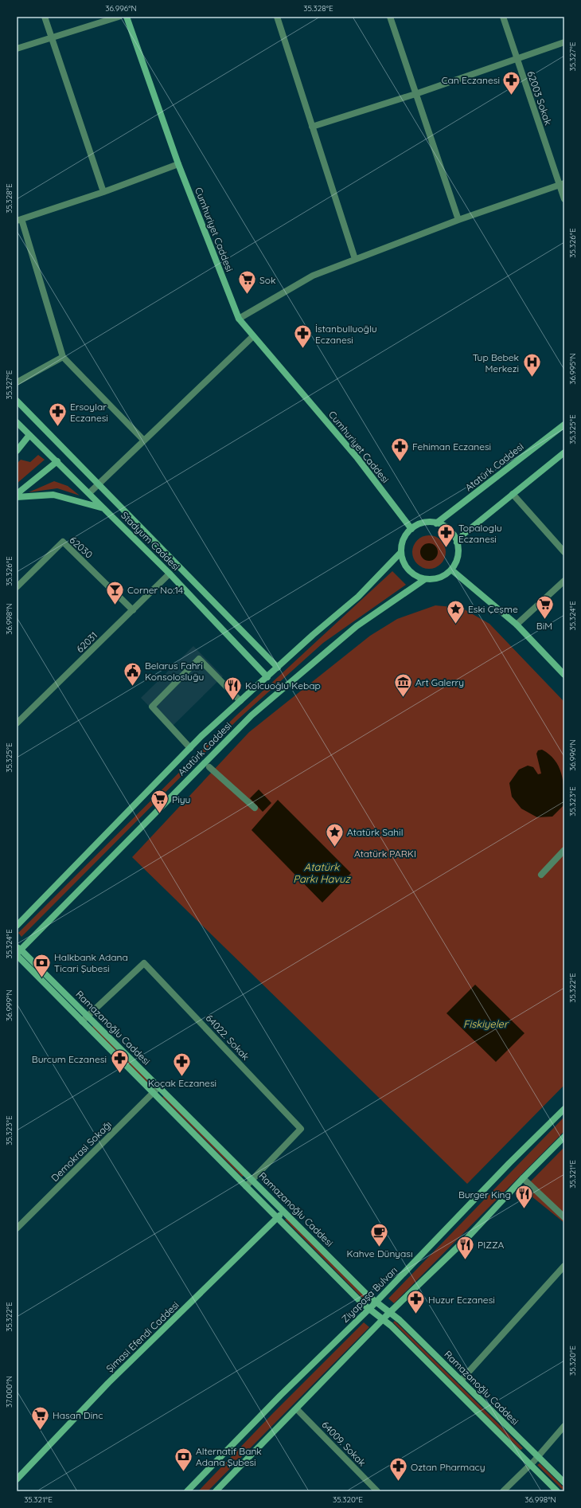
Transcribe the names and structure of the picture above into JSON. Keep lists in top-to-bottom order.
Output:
{
  "streets": {
    "main road": [
      "Cumhuriyet Caddesi",
      "Atatürk Caddesi",
      "Stadyum Caddesi",
      "Ramazanoğlu Caddesi",
      "Ziyapaşa Bulvarı",
      "Şimasi Efendi Caddesi"
    ],
    "street": [
      "62003 Sokak",
      "62030",
      "62031",
      "64022. Sokak",
      "Demokrasi Sokağı",
      "64009. Sokak"
    ]
  },
  "crossings": [
    ["Cumhuriyet Caddesi", "Atatürk Caddesi"],
    ["Atatürk Caddesi", "Stadyum Caddesi"],
    ["Atatürk Caddesi", "Ramazanoğlu Caddesi"],
    ["Stadyum Caddesi", "62031"],
    ["62030", "62031"],
    ["Ramazanoğlu Caddesi", "64022. Sokak"],
    ["Ramazanoğlu Caddesi", "Demokrasi Sokağı"],
    ["Ramazanoğlu Caddesi", "Ziyapaşa Bulvarı"],
    ["Ramazanoğlu Caddesi", "Şimasi Efendi Caddesi"]
  ],
  "water": ["Atatürk Parkı Havuz", "Fiskiyeler"],
  "parks": ["Atatürk PARKI"],
  "places": {
    "pharmacy": [
      "Can Eczanesi",
      "İstanbulluoğlu Eczanesi",
      "Ersoylar Eczanesi",
      "Fehiman Eczanesi",
      "Topaloglu Eczanesi",
      "Burcum Eczanesi",
      "Koçak Eczanesi",
      "Huzur Eczanesi",
      "Oztan Pharmacy"
    ],
    "supermarket": [
      "Sok",
      "BiM",
      "Piyu",
      "Hasan Dinc"
    ],
    "hospital": ["Tup Bebek Merkezi"],
    "bar": ["Corner No:14"],
    "place": ["Eski Çeşme", "Atatürk Sahil"],
    "public building": ["Belarus Fahri Konsolosluğu"],
    "museum": ["Art Galerry"],
    "restaurant": ["Kolcuoğlu Kebap", "Burger King", "PIZZA"],
    "bank": ["Halkbank Adana Ticari Şubesi", "Alternatif Bank Adana Şubesi"],
    "cafe": ["Kahve Dünyası"]
  },
  "coordinates": [
    "36.996°N",
    "35.328°E",
    "35.327°E",
    "35.326°E",
    "36.995°N",
    "35.325°E",
    "35.324°E",
    "36.998°N",
    "35.323°E",
    "35.322°E",
    "36.999°N",
    "35.321°E",
    "35.320°E",
    "37.000°N"
  ]
}
